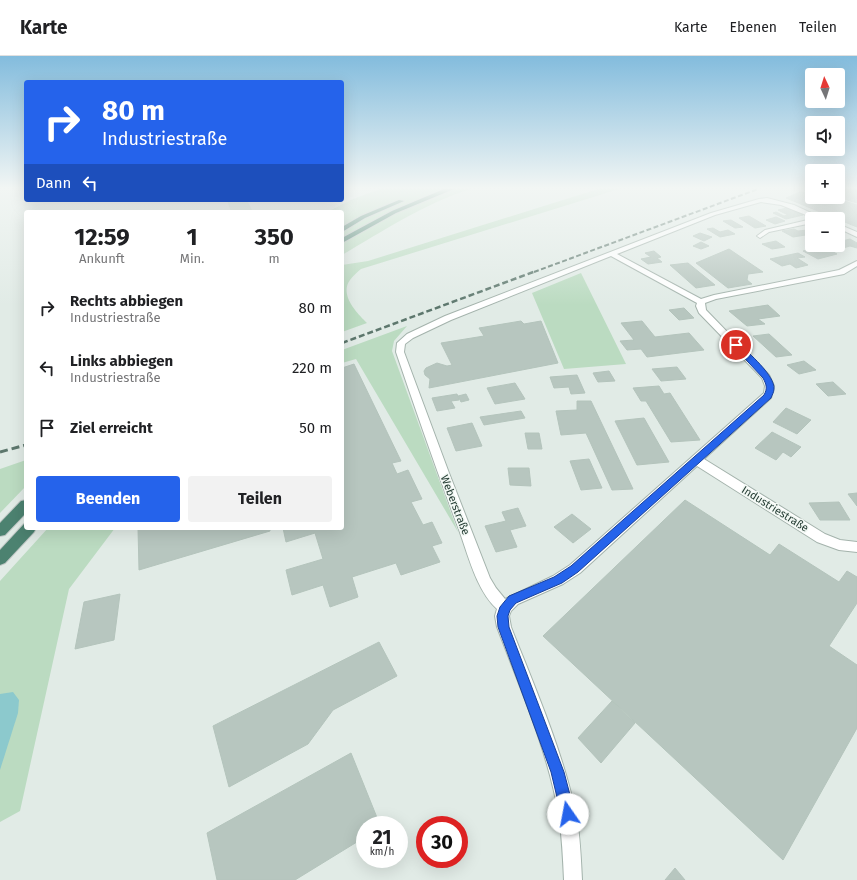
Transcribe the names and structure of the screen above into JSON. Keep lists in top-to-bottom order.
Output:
{
  "streets": {
    "street": ["Weberstraße", "Industriestraße"]
  },
  "north": "top",
  "page": {
    "header": "Karte",
    "nav": ["Karte", "Ebenen", "Teilen"],
    "map_buttons": ["+", "−"],
    "turn": ["80 m", "Industriestraße"],
    "then": "Dann",
    "eta": [
      "12:59",
      "Ankunft",
      "1",
      "Min.",
      "350",
      "m"
    ],
    "list": [
      {
        "name": "Rechts abbiegen",
        "note": "Industriestraße",
        "value": "80 m"
      },
      {
        "name": "Links abbiegen",
        "note": "Industriestraße",
        "value": "220 m"
      },
      {
        "name": "Ziel erreicht",
        "value": "50 m"
      }
    ],
    "buttons": ["Beenden", "Teilen"],
    "speed": "21 km/h",
    "limit": "30"
  }
}
